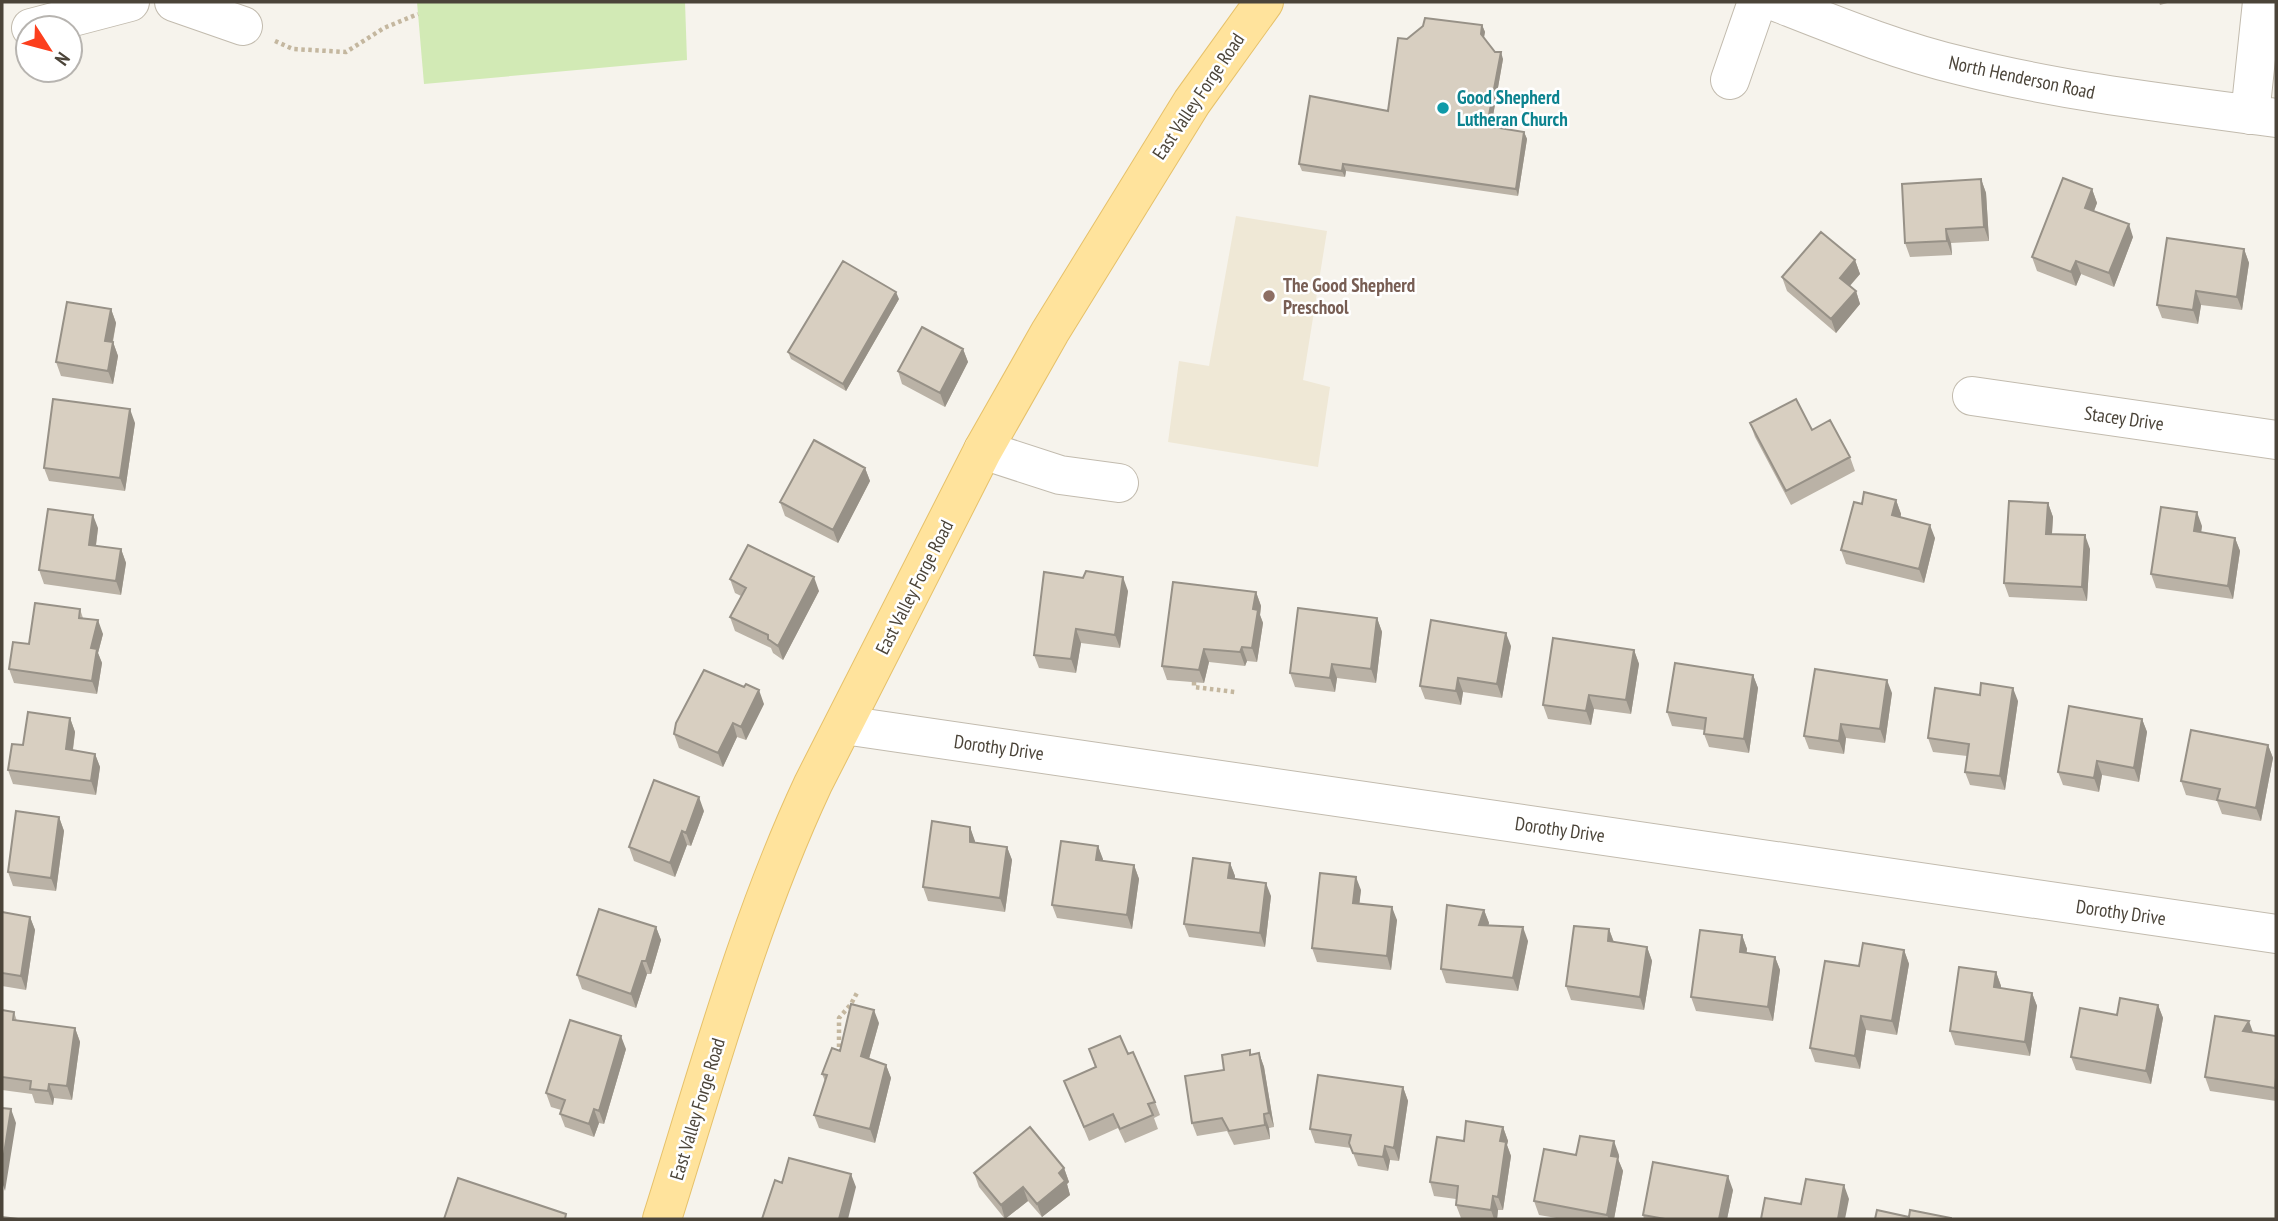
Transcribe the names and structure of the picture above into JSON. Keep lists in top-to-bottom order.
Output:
{
  "streets": {
    "main road": ["East Valley Forge Road"],
    "street": ["North Henderson Road", "Stacey Drive", "Dorothy Drive"]
  },
  "crossings": [
    ["East Valley Forge Road", "Dorothy Drive"]
  ],
  "places": ["Good Shepherd Lutheran Church", "The Good Shepherd Preschool"],
  "north": "bottom right"
}
